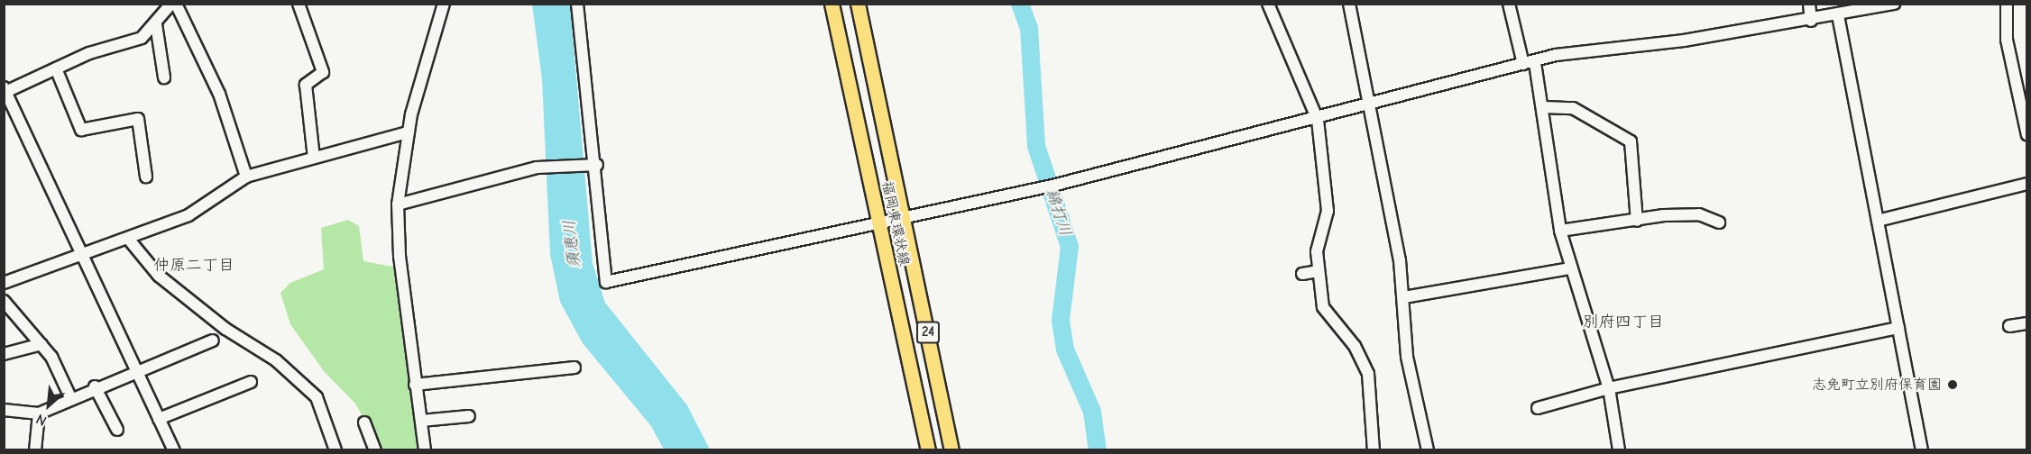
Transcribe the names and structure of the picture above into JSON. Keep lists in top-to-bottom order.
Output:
{
  "streets": {
    "main road": ["福岡東環状線", "24"]
  },
  "districts": ["仲原二丁目", "別府四丁目"],
  "water": ["綿打川", "須恵川"],
  "places": ["志免町立別府保育園"],
  "north": "bottom left"
}
